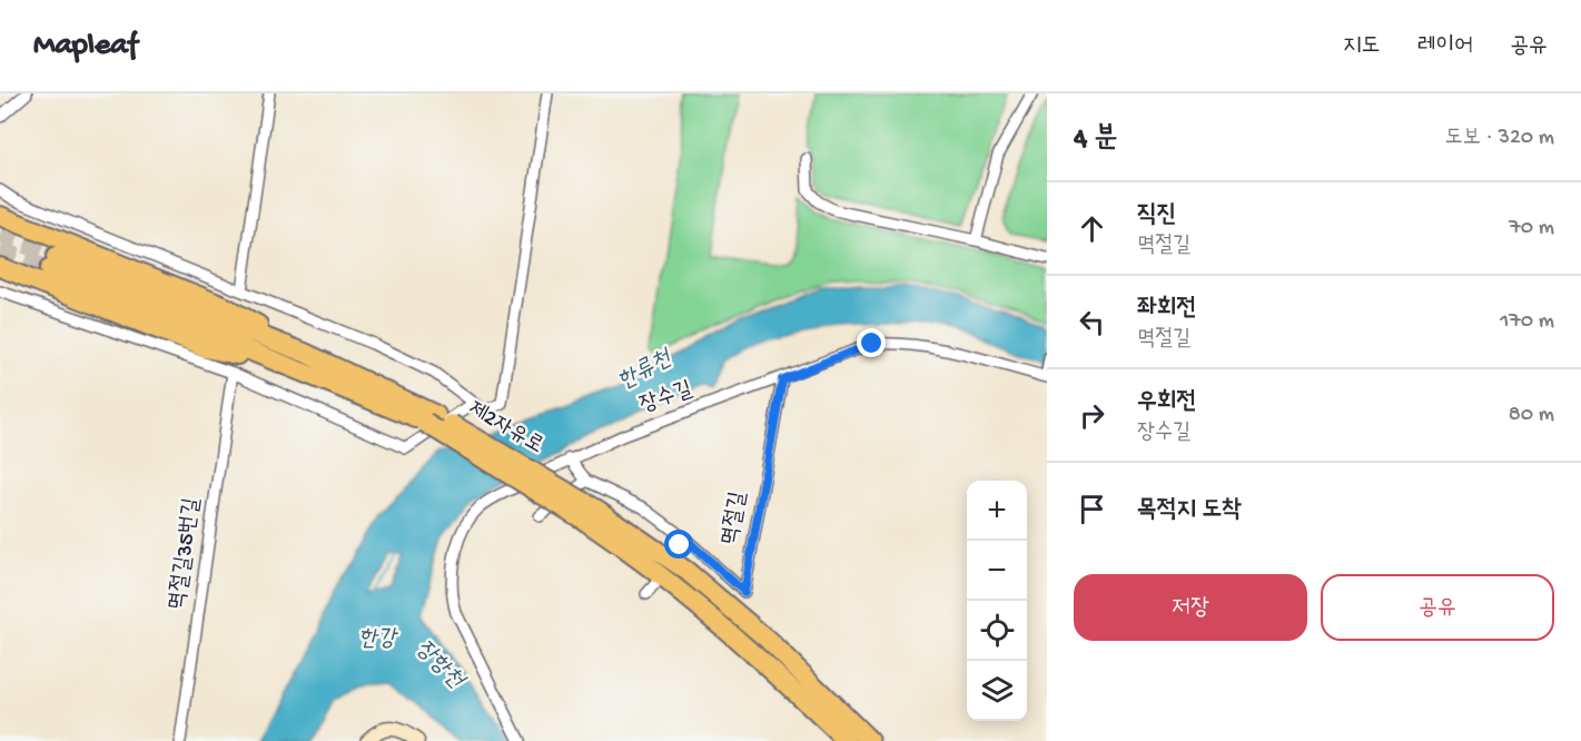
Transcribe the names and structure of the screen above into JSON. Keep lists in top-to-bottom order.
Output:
{
  "streets": {
    "highway": ["제2자유로"],
    "street": ["장수길", "멱절길", "멱절길35번길"]
  },
  "crossings": [
    ["장수길", "멱절길"]
  ],
  "water": ["한류천", "한강", "장항천"],
  "page": {
    "header": "Mapleaf",
    "nav": ["지도", "레이어", "공유"],
    "heading": ["4 분", "도보 · 320 m"],
    "list": [
      ["직진", "멱절길", "70 m"],
      ["좌회전", "멱절길", "170 m"],
      ["우회전", "장수길", "80 m"],
      "목적지 도착"
    ],
    "map_buttons": ["+", "−"],
    "buttons": ["저장", "공유"]
  }
}
